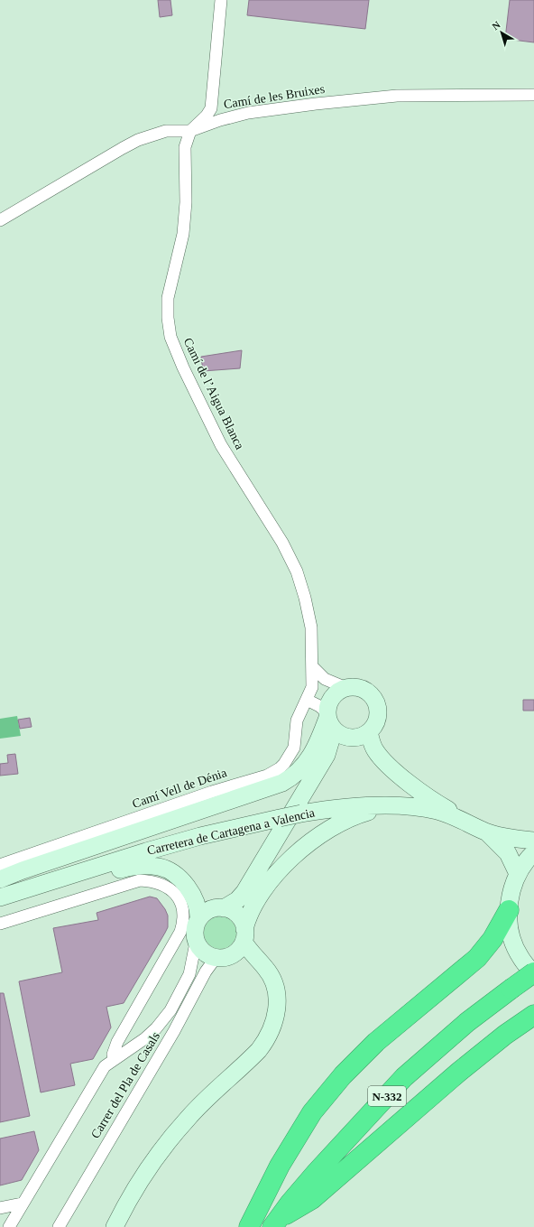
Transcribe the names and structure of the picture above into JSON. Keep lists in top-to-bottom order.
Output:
{
  "streets": {
    "highway": ["N-332"],
    "main road": ["Carretera de Cartagena a Valencia"],
    "street": [
      "Camí de les Bruixes",
      "Camí de l’Aigua Blanca",
      "Camí Vell de Dénia",
      "Carrer del Pla de Casals"
    ]
  },
  "crossings": [
    ["Camí de les Bruixes", "Camí de l’Aigua Blanca"],
    ["Camí de l’Aigua Blanca", "Camí Vell de Dénia"]
  ],
  "north": "top left"
}
